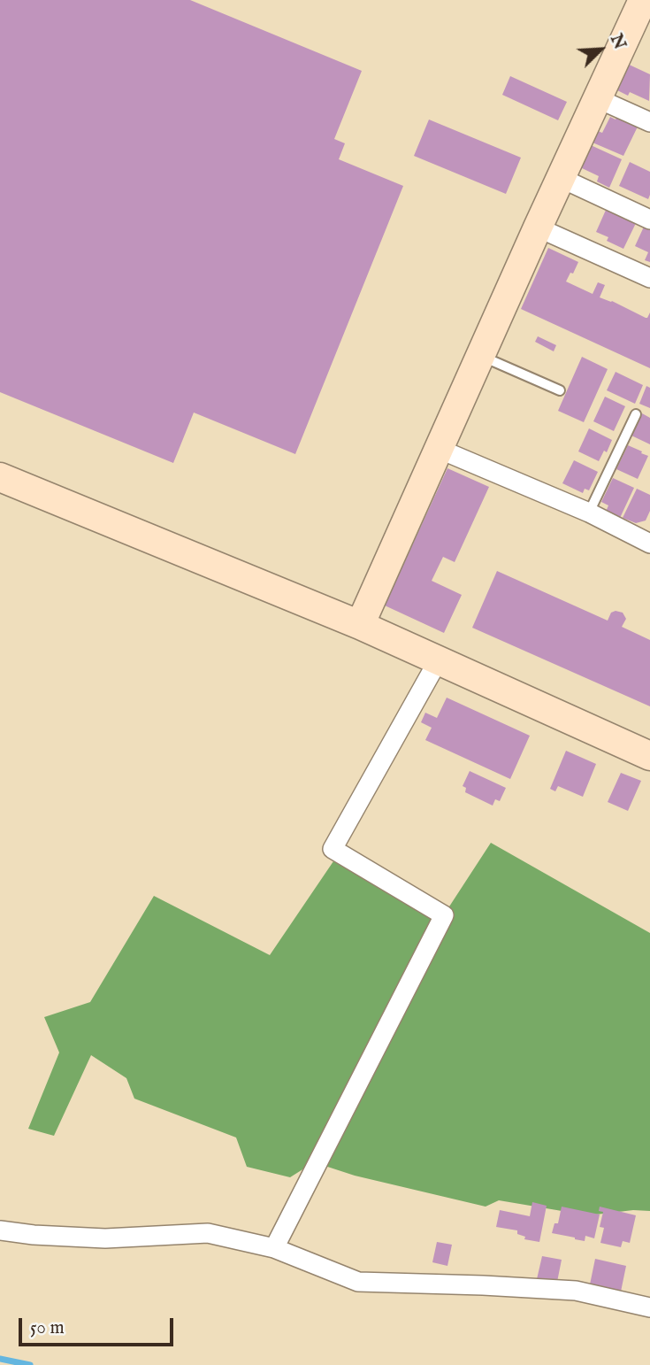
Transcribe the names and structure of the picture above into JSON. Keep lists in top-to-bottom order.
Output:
{
  "scale_bar": "50 m",
  "north": "top right"
}
